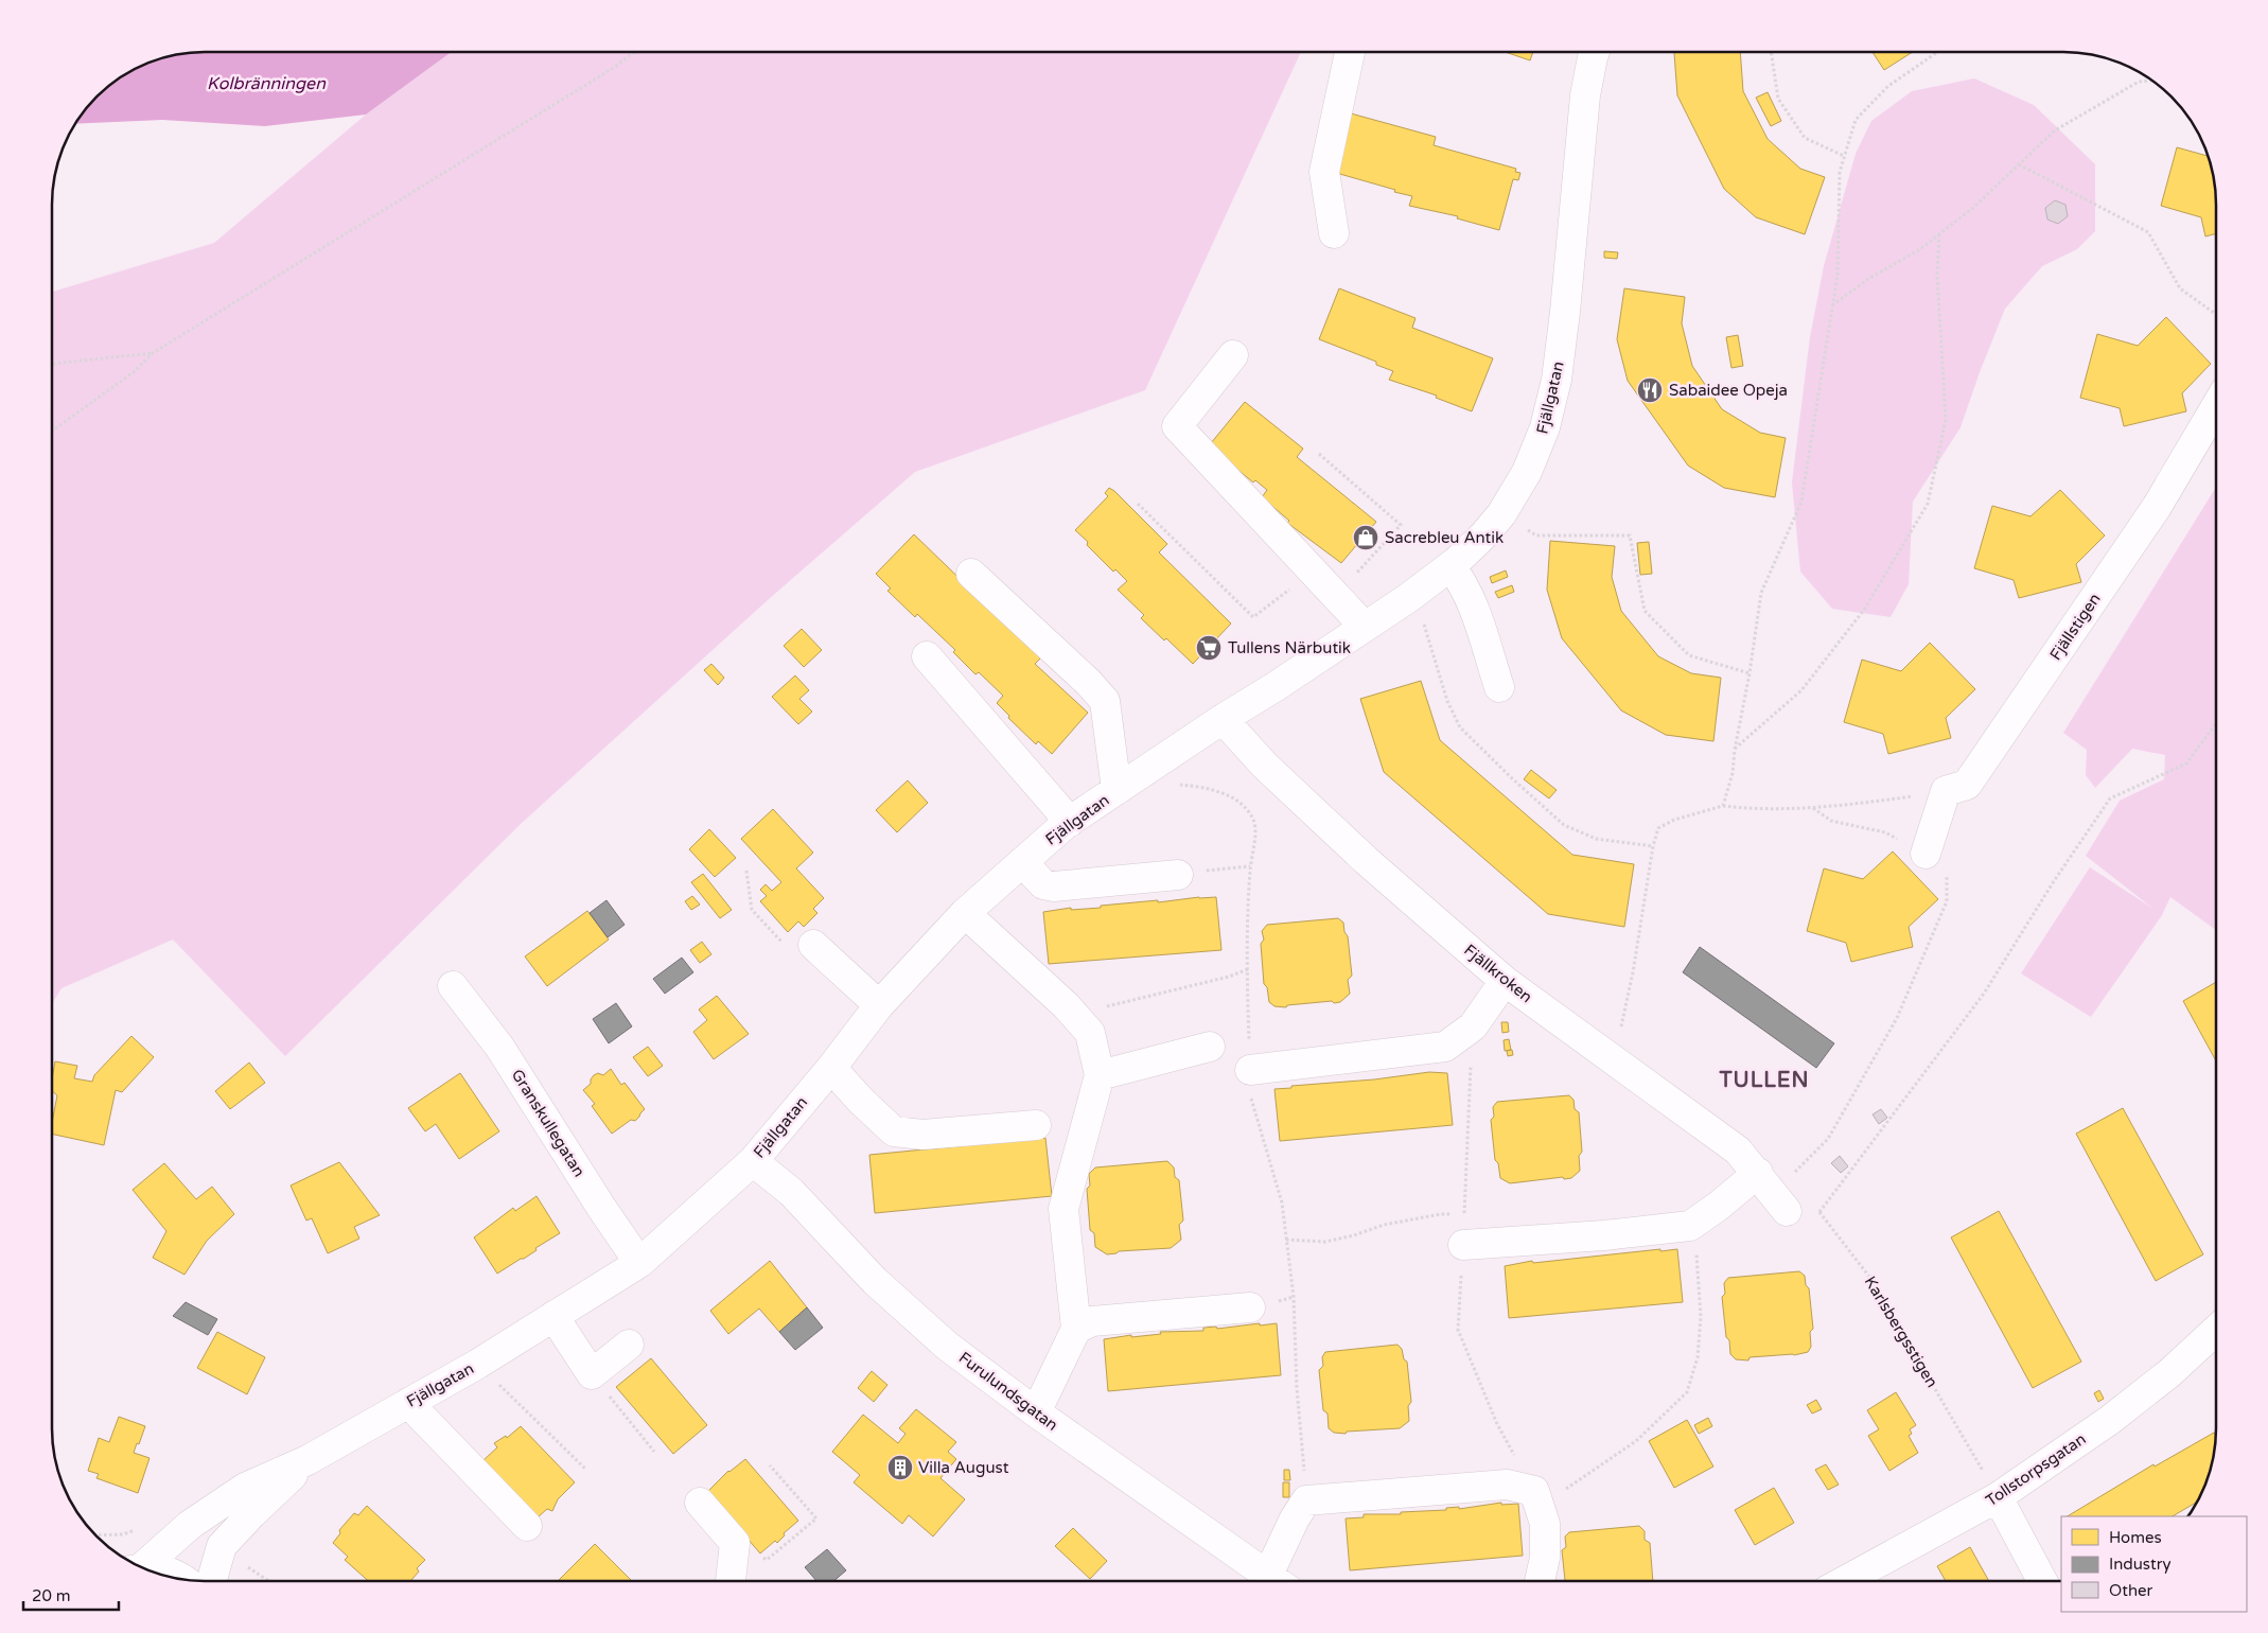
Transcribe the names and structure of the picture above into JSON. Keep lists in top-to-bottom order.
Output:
{
  "streets": {
    "street": [
      "Fjällgatan",
      "Fjällstigen",
      "Fjällkroken",
      "Granskullegatan",
      "Furulundsgatan",
      "Tollstorpsgatan"
    ],
    "path": ["Karlsbergsstigen"]
  },
  "crossings": [
    ["Fjällgatan", "Fjällkroken"],
    ["Fjällgatan", "Granskullegatan"],
    ["Fjällgatan", "Furulundsgatan"],
    ["Fjällkroken", "Karlsbergsstigen"],
    ["Karlsbergsstigen", "Tollstorpsgatan"]
  ],
  "districts": ["TULLEN"],
  "water": ["Kolbränningen"],
  "places": {
    "restaurant": ["Sabaidee Opeja"],
    "shop": ["Sacrebleu Antik"],
    "supermarket": ["Tullens Närbutik"],
    "building": ["Villa August"]
  },
  "legend": ["Homes", "Industry", "Other"],
  "scale_bar": "20 m"
}
